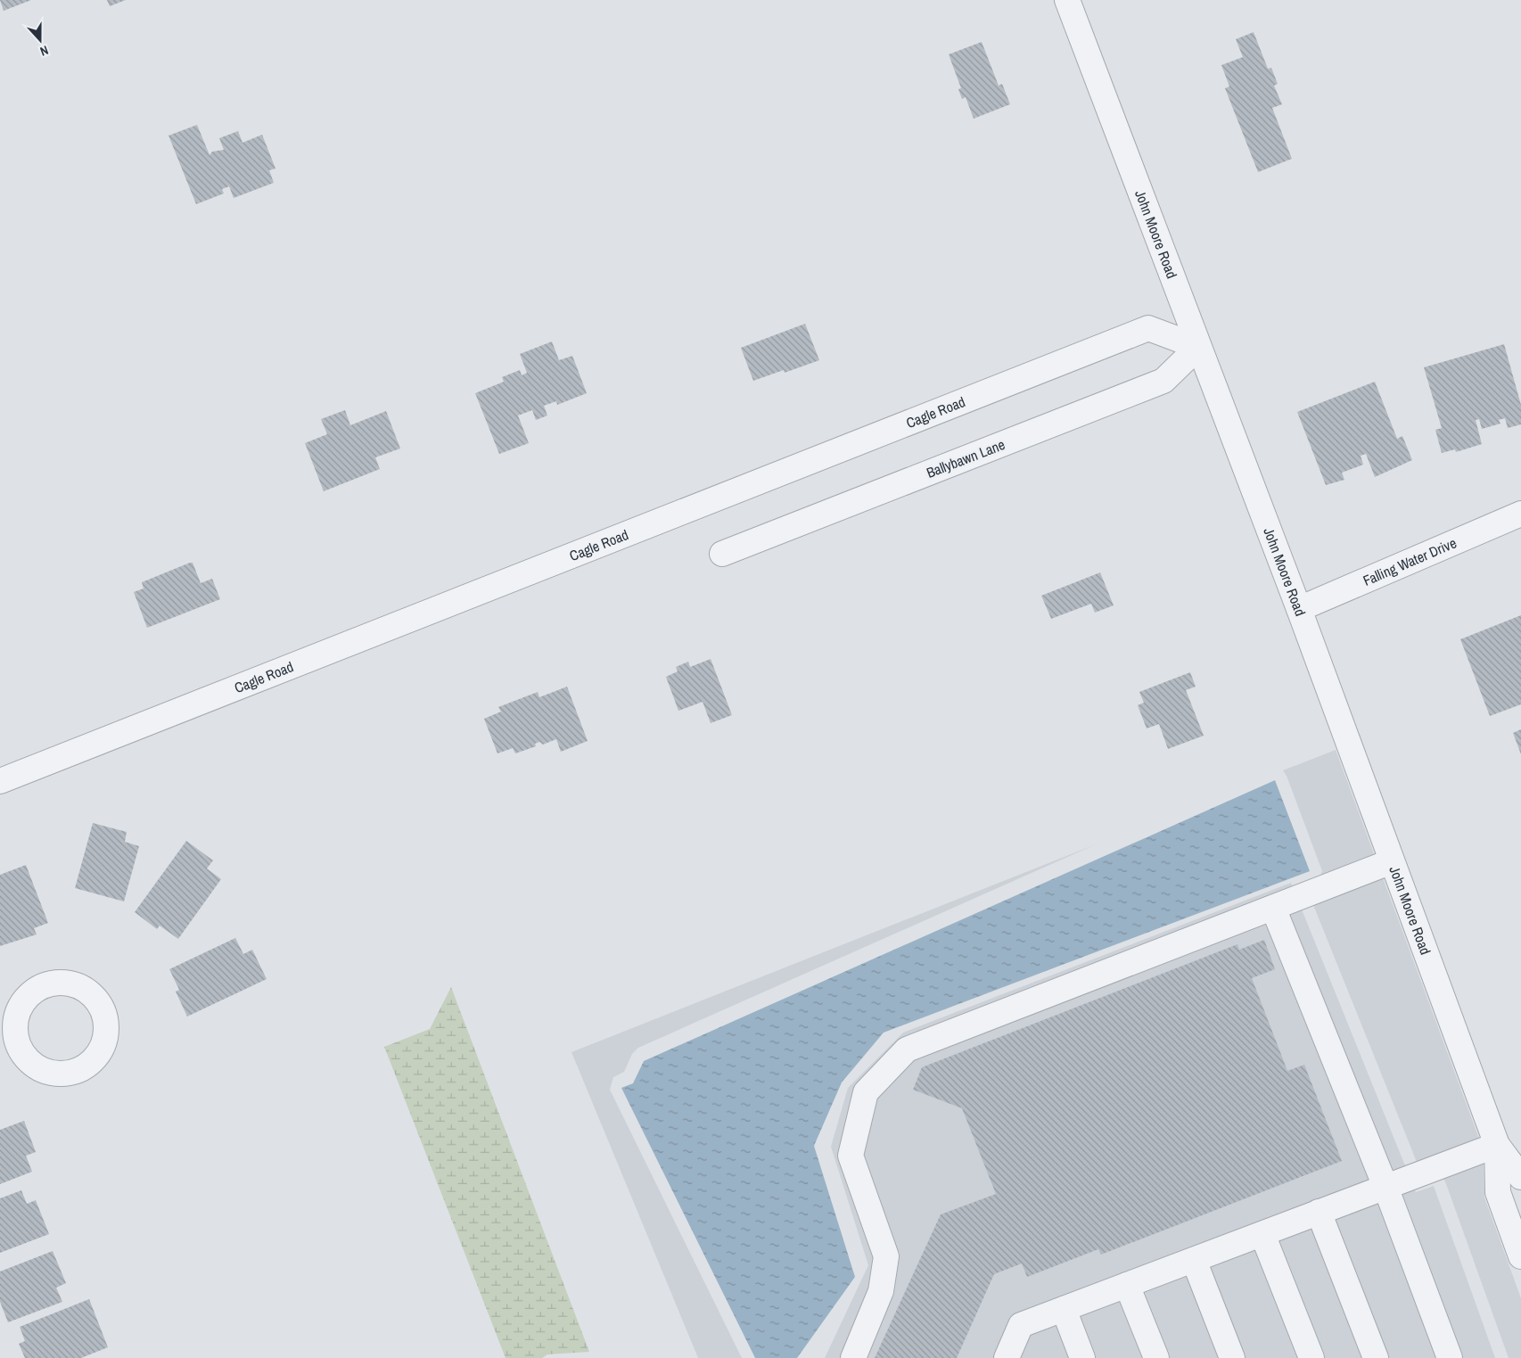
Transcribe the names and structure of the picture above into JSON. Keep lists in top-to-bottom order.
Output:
{
  "streets": {
    "street": [
      "John Moore Road",
      "Cagle Road",
      "Ballybawn Lane",
      "Falling Water Drive"
    ]
  },
  "crossings": [
    ["John Moore Road", "Cagle Road"],
    ["John Moore Road", "Ballybawn Lane"],
    ["John Moore Road", "Falling Water Drive"],
    ["Cagle Road", "Ballybawn Lane"]
  ],
  "north": "bottom"
}
